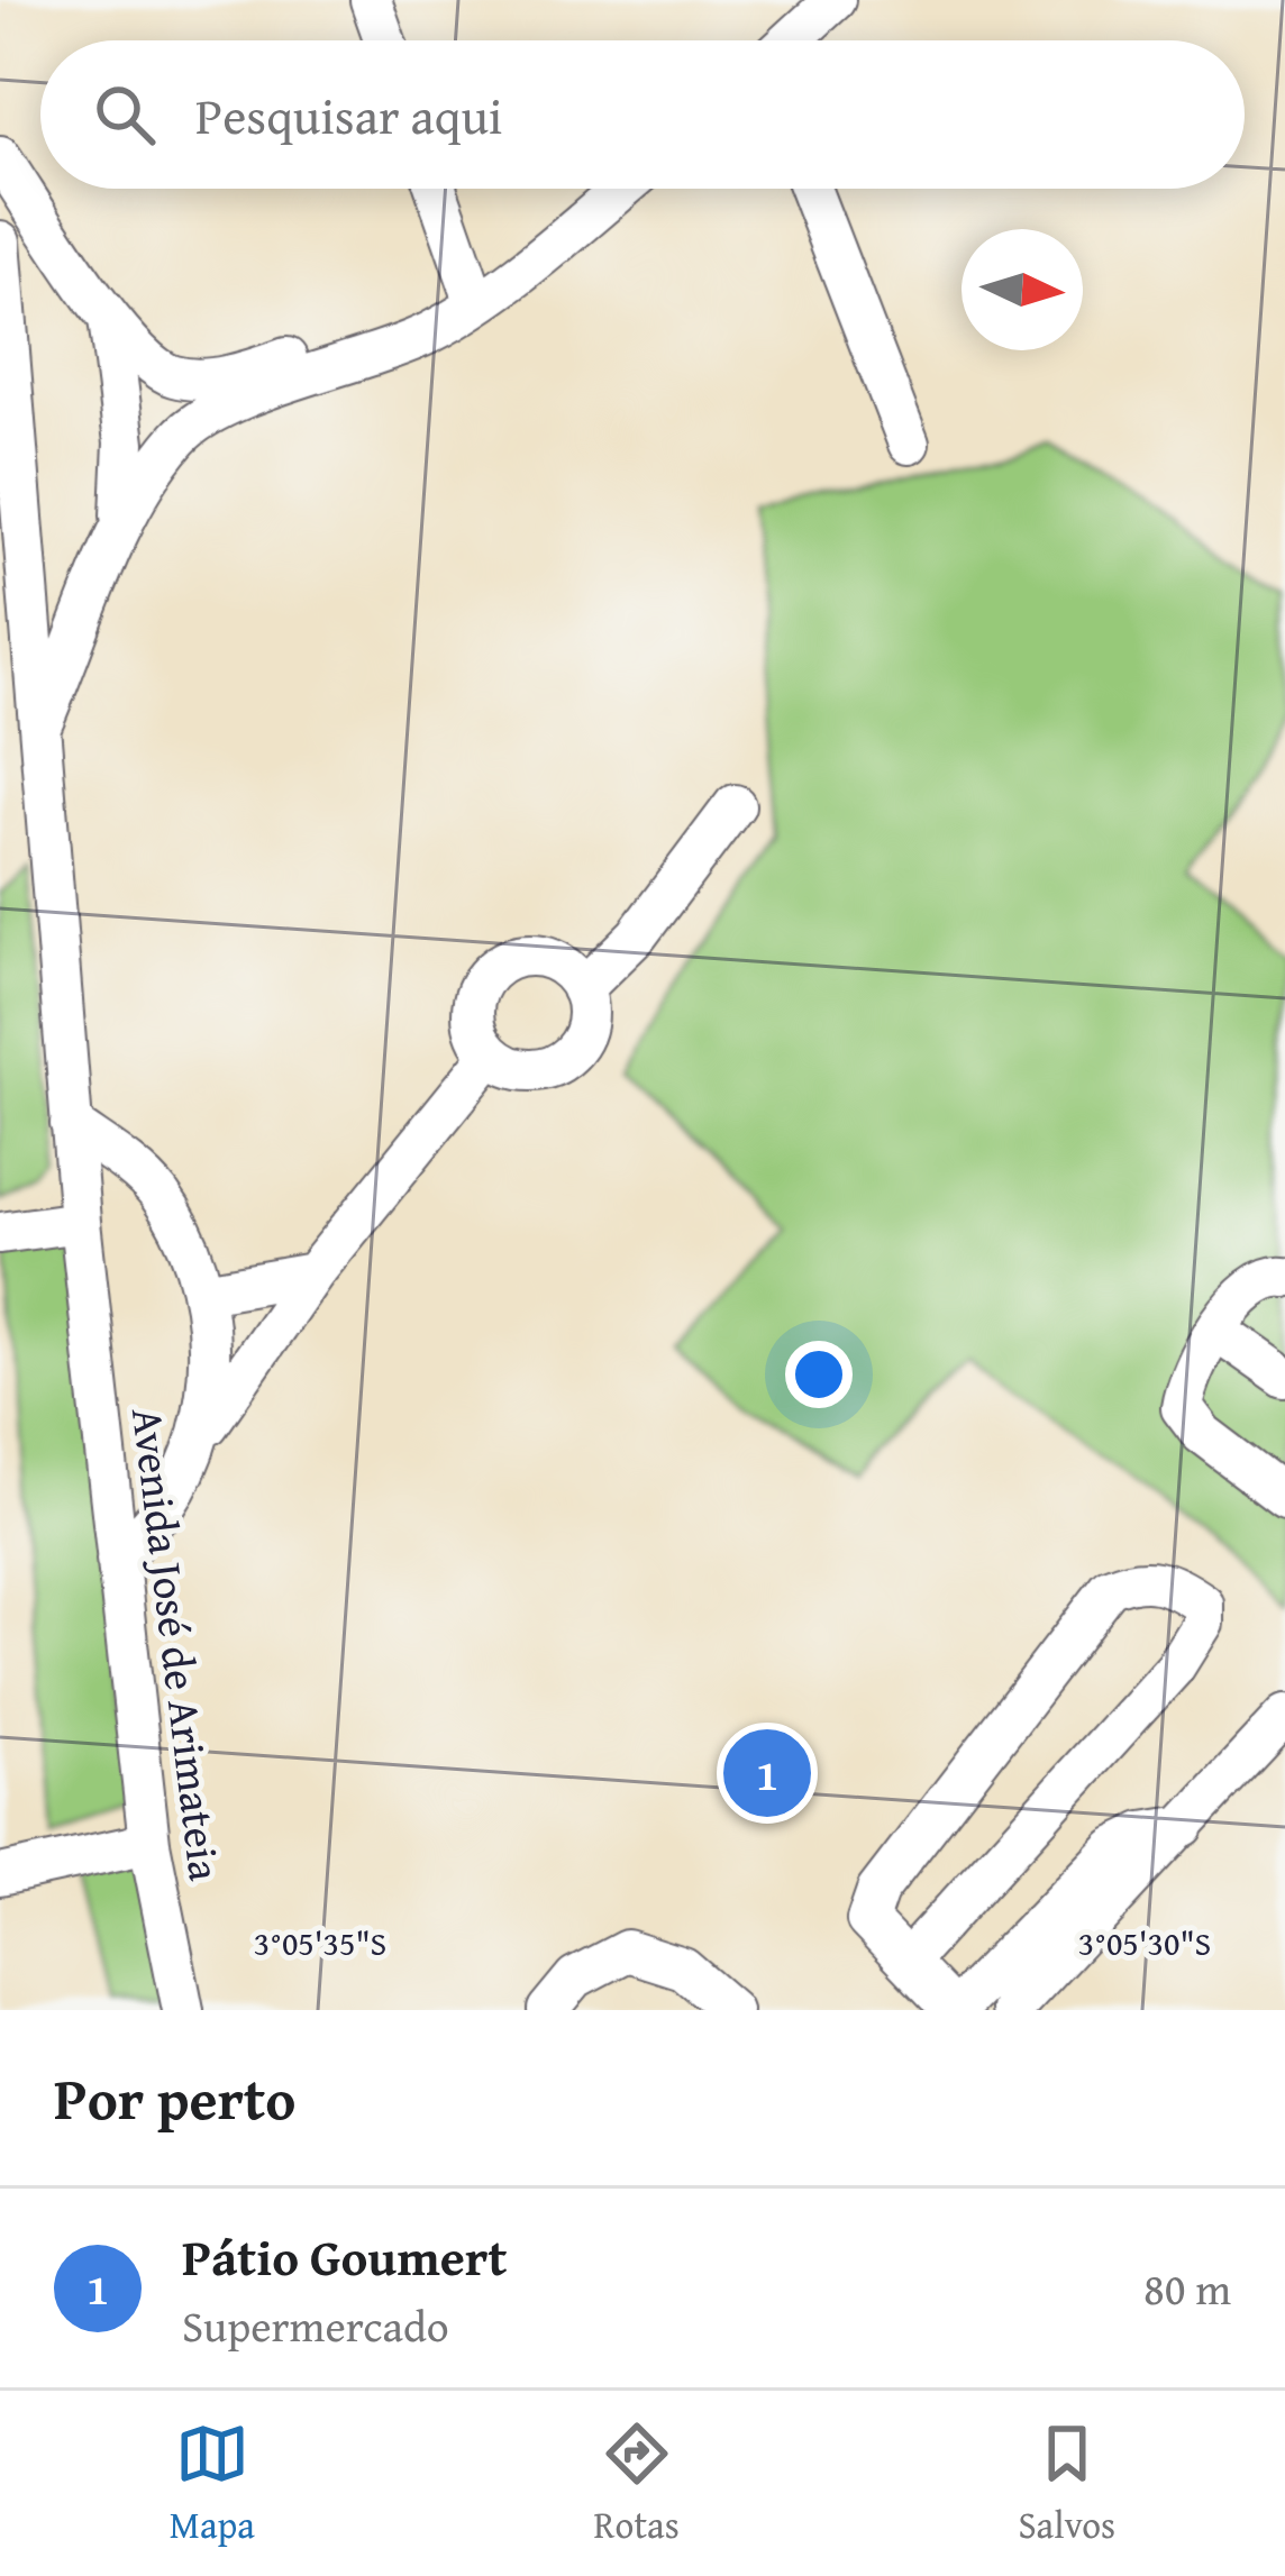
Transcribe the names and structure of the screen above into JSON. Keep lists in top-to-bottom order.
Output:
{
  "streets": {
    "street": ["Avenida José de Arimateia"]
  },
  "north": "right",
  "page": {
    "search": "Pesquisar aqui",
    "pins": "1",
    "heading": "Por perto",
    "list": [
      {
        "mark": "1",
        "name": "Pátio Goumert",
        "note": "Supermercado",
        "value": "80 m"
      }
    ],
    "nav": ["Mapa", "Rotas", "Salvos"]
  },
  "coordinates": ["3°05'35\"S", "3°05'30\"S"]
}
